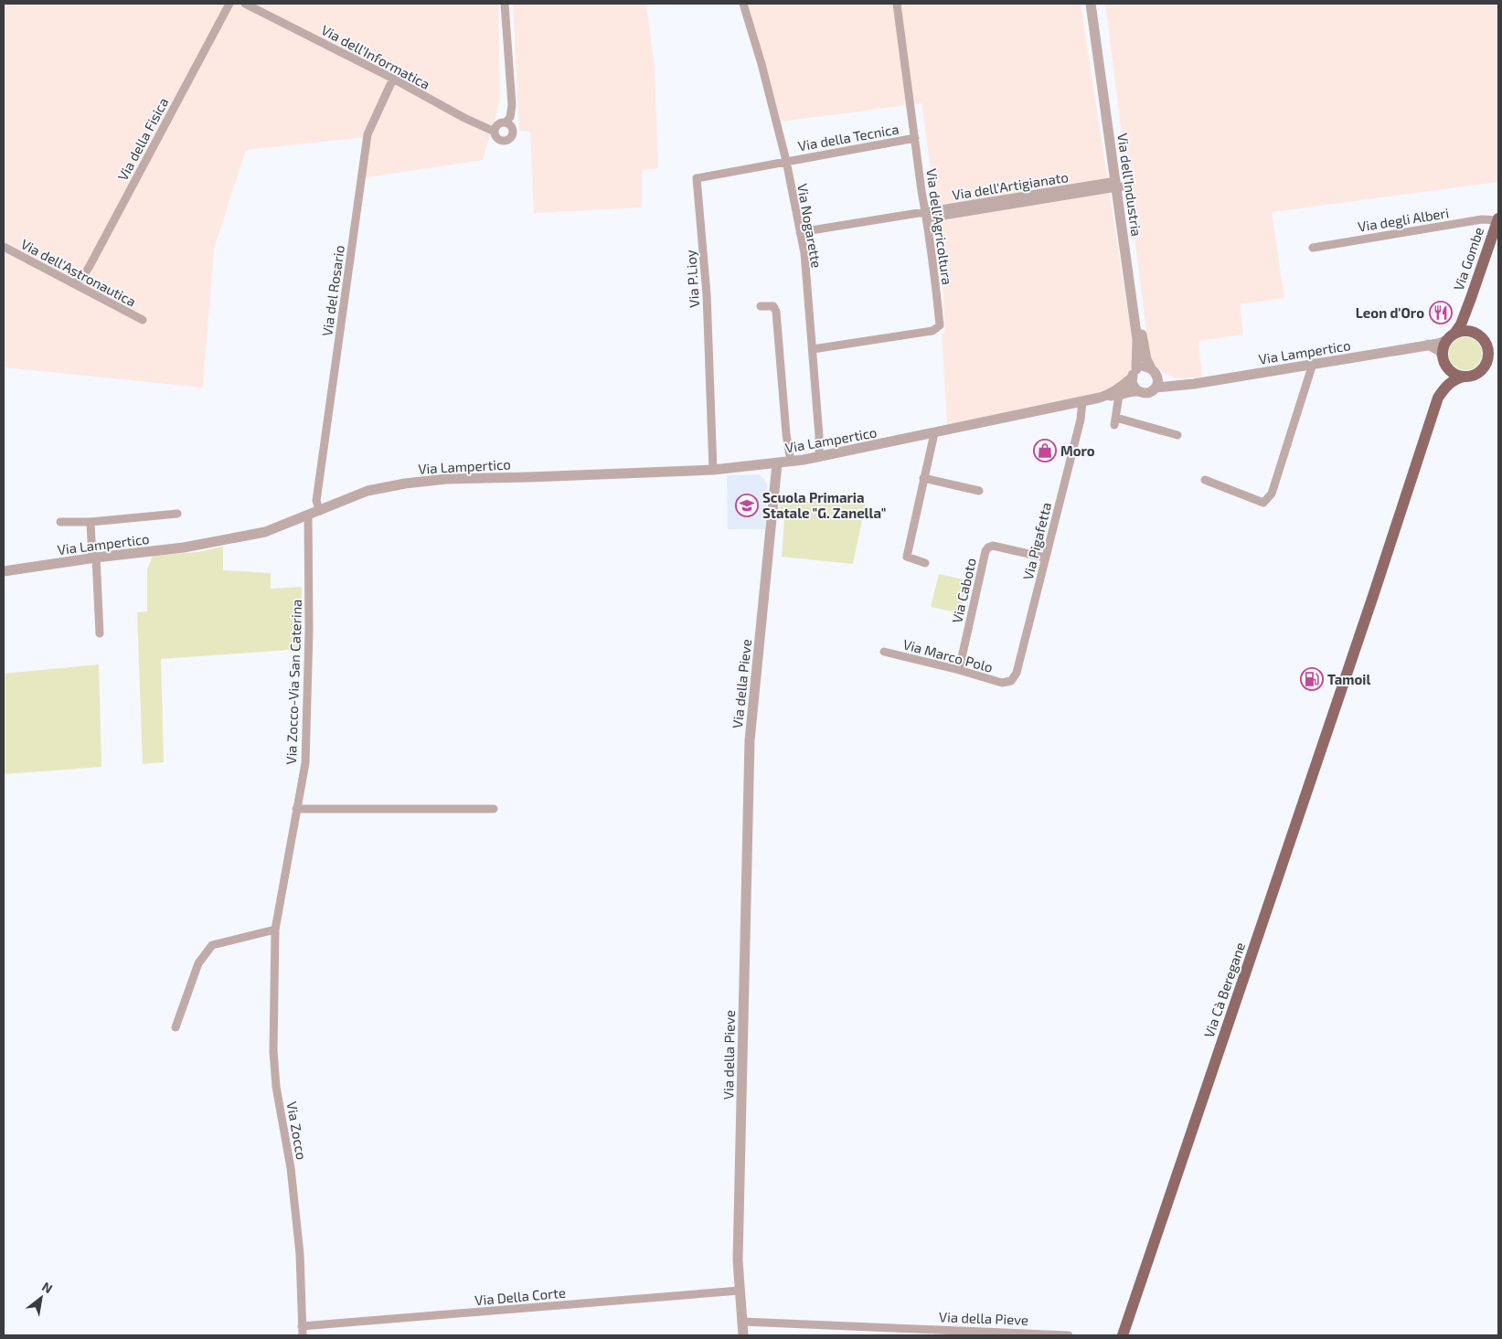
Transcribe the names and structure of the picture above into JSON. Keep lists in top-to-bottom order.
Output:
{
  "streets": {
    "main road": ["Via Gombe", "Via Cà Beregane"],
    "street": [
      "Via dell'Informatica",
      "Via della Tecnica",
      "Via della Fisica",
      "Via dell'Industria",
      "Via dell'Artigianato",
      "Via degli Alberi",
      "Via Nogarette",
      "Via dell'Agricoltura",
      "Via dell'Astronautica",
      "Via P.Lioy",
      "Via del Rosario",
      "Via Lampertico",
      "Via Pigafetta",
      "Via Caboto",
      "Via Marco Polo",
      "Via Zocco-Via San Caterina",
      "Via della Pieve",
      "Via Zocco",
      "Via Della Corte"
    ]
  },
  "crossings": [
    ["Via dell'Informatica", "Via del Rosario"],
    ["Via della Tecnica", "Via Nogarette"],
    ["Via della Tecnica", "Via dell'Agricoltura"],
    ["Via della Tecnica", "Via P.Lioy"],
    ["Via della Fisica", "Via dell'Astronautica"],
    ["Via dell'Industria", "Via dell'Artigianato"],
    ["Via dell'Industria", "Via Lampertico"],
    ["Via dell'Artigianato", "Via Nogarette"],
    ["Via dell'Artigianato", "Via dell'Agricoltura"],
    ["Via degli Alberi", "Via Gombe"],
    ["Via Nogarette", "Via dell'Agricoltura"],
    ["Via Nogarette", "Via P.Lioy"],
    ["Via Nogarette", "Via Lampertico"],
    ["Via Gombe", "Via Lampertico"],
    ["Via P.Lioy", "Via Lampertico"],
    ["Via del Rosario", "Via Lampertico"],
    ["Via Lampertico", "Via Pigafetta"],
    ["Via Lampertico", "Via Zocco-Via San Caterina"],
    ["Via Lampertico", "Via della Pieve"],
    ["Via Pigafetta", "Via Caboto"],
    ["Via Pigafetta", "Via Marco Polo"],
    ["Via Caboto", "Via Marco Polo"],
    ["Via Zocco-Via San Caterina", "Via Zocco"],
    ["Via della Pieve", "Via Della Corte"],
    ["Via Zocco", "Via Della Corte"]
  ],
  "places": {
    "restaurant": ["Leon d'Oro"],
    "shop": ["Moro"],
    "school or university": ["Scuola Primaria Statale \"G. Zanella\""],
    "fuel station": ["Tamoil"]
  },
  "north": "top right"
}
